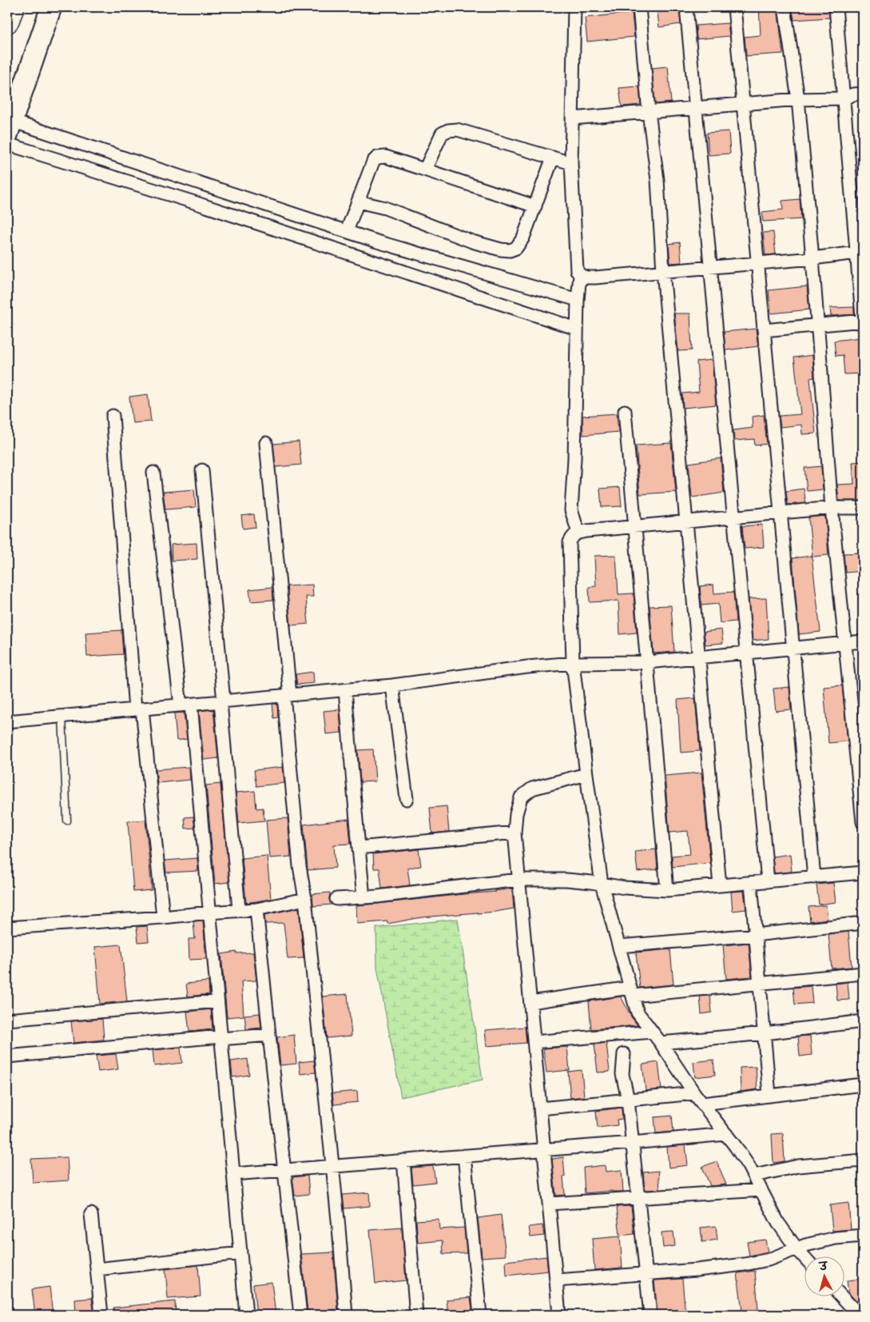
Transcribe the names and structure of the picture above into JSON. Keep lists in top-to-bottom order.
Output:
{
  "north": "top"
}
